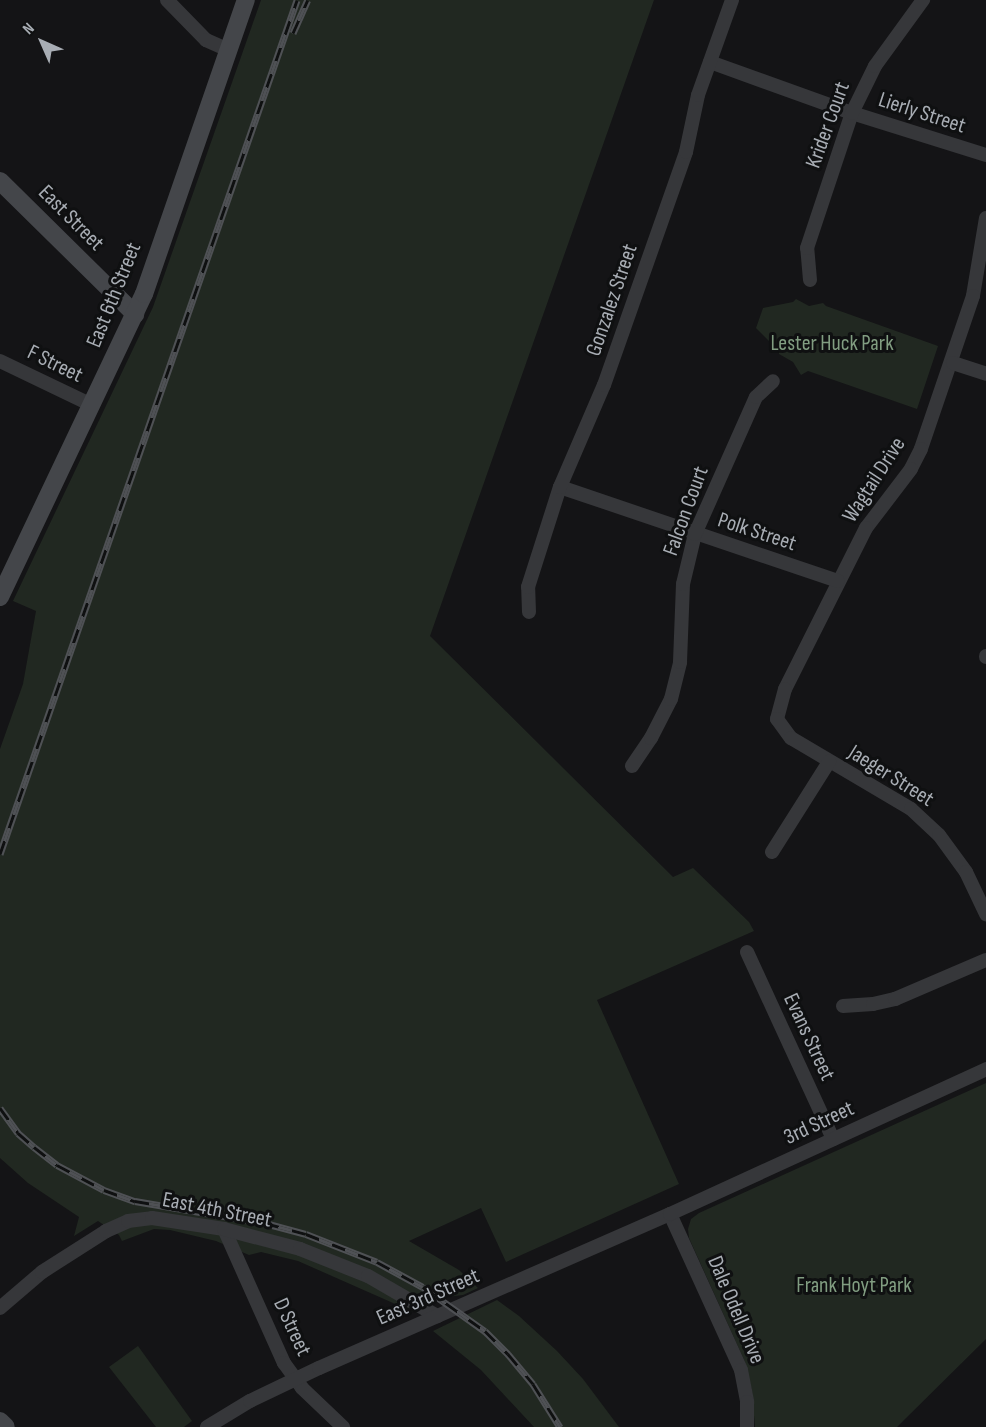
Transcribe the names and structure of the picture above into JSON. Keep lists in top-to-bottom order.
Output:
{
  "streets": {
    "street": [
      "Lierly Street",
      "Krider Court",
      "East Street",
      "East 6th Street",
      "Gonzalez Street",
      "F Street",
      "Wagtail Drive",
      "Falcon Court",
      "Polk Street",
      "Jaeger Street",
      "Evans Street",
      "3rd Street",
      "East 4th Street",
      "East 3rd Street",
      "Dale Odell Drive",
      "D Street"
    ]
  },
  "crossings": [
    ["Lierly Street", "Krider Court"],
    ["Lierly Street", "Gonzalez Street"],
    ["East Street", "East 6th Street"],
    ["East 6th Street", "F Street"],
    ["Gonzalez Street", "Polk Street"],
    ["Wagtail Drive", "Polk Street"],
    ["Wagtail Drive", "Jaeger Street"],
    ["Falcon Court", "Polk Street"],
    ["Evans Street", "3rd Street"],
    ["3rd Street", "East 3rd Street"],
    ["3rd Street", "Dale Odell Drive"],
    ["East 4th Street", "East 3rd Street"],
    ["East 4th Street", "D Street"],
    ["East 3rd Street", "Dale Odell Drive"],
    ["East 3rd Street", "D Street"]
  ],
  "parks": ["Lester Huck Park", "Frank Hoyt Park"],
  "north": "top left"
}
